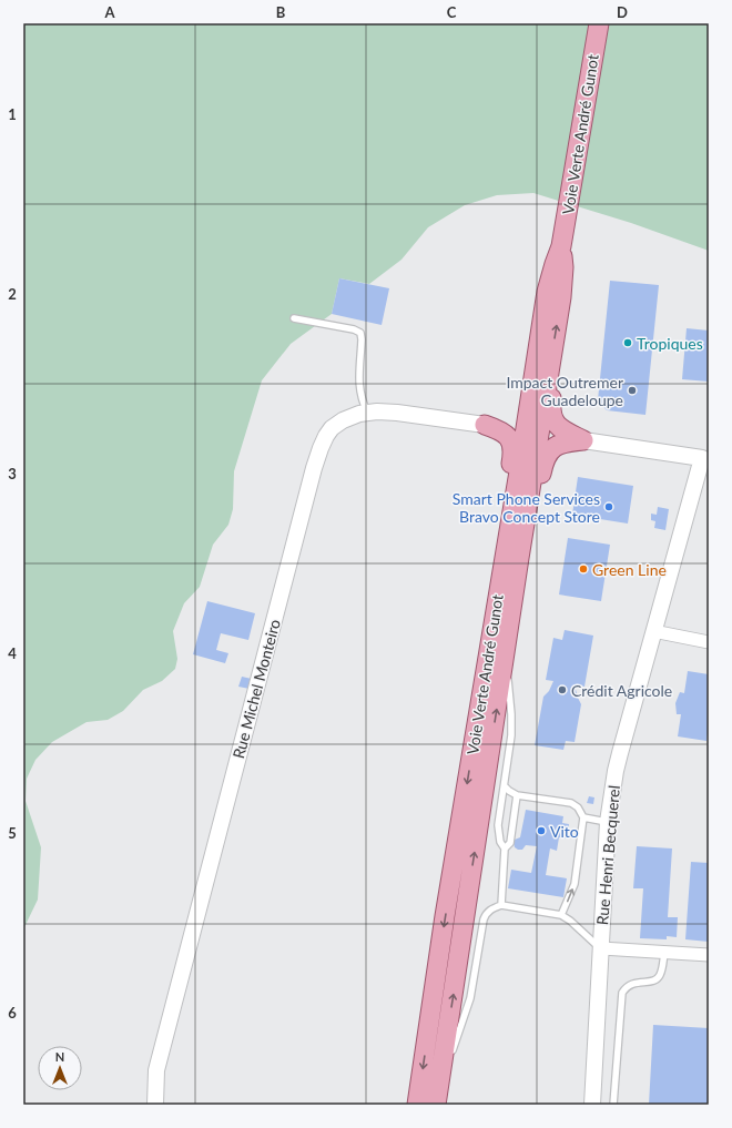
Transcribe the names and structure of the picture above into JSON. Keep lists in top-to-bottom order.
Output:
{
  "streets": {
    "main road": ["Voie Verte André Gunot"],
    "street": ["Rue Michel Monteiro", "Rue Henri Becquerel"]
  },
  "places": [
    "Tropiques",
    "Impact Outremer Guadeloupe",
    "Smart Phone Services Bravo Concept Store",
    "Green Line",
    "Crédit Agricole",
    "Vito"
  ],
  "north": "top",
  "grid": {
    "columns": [
      "A",
      "B",
      "C",
      "D"
    ],
    "rows": [
      "1",
      "2",
      "3",
      "4",
      "5",
      "6"
    ]
  }
}
